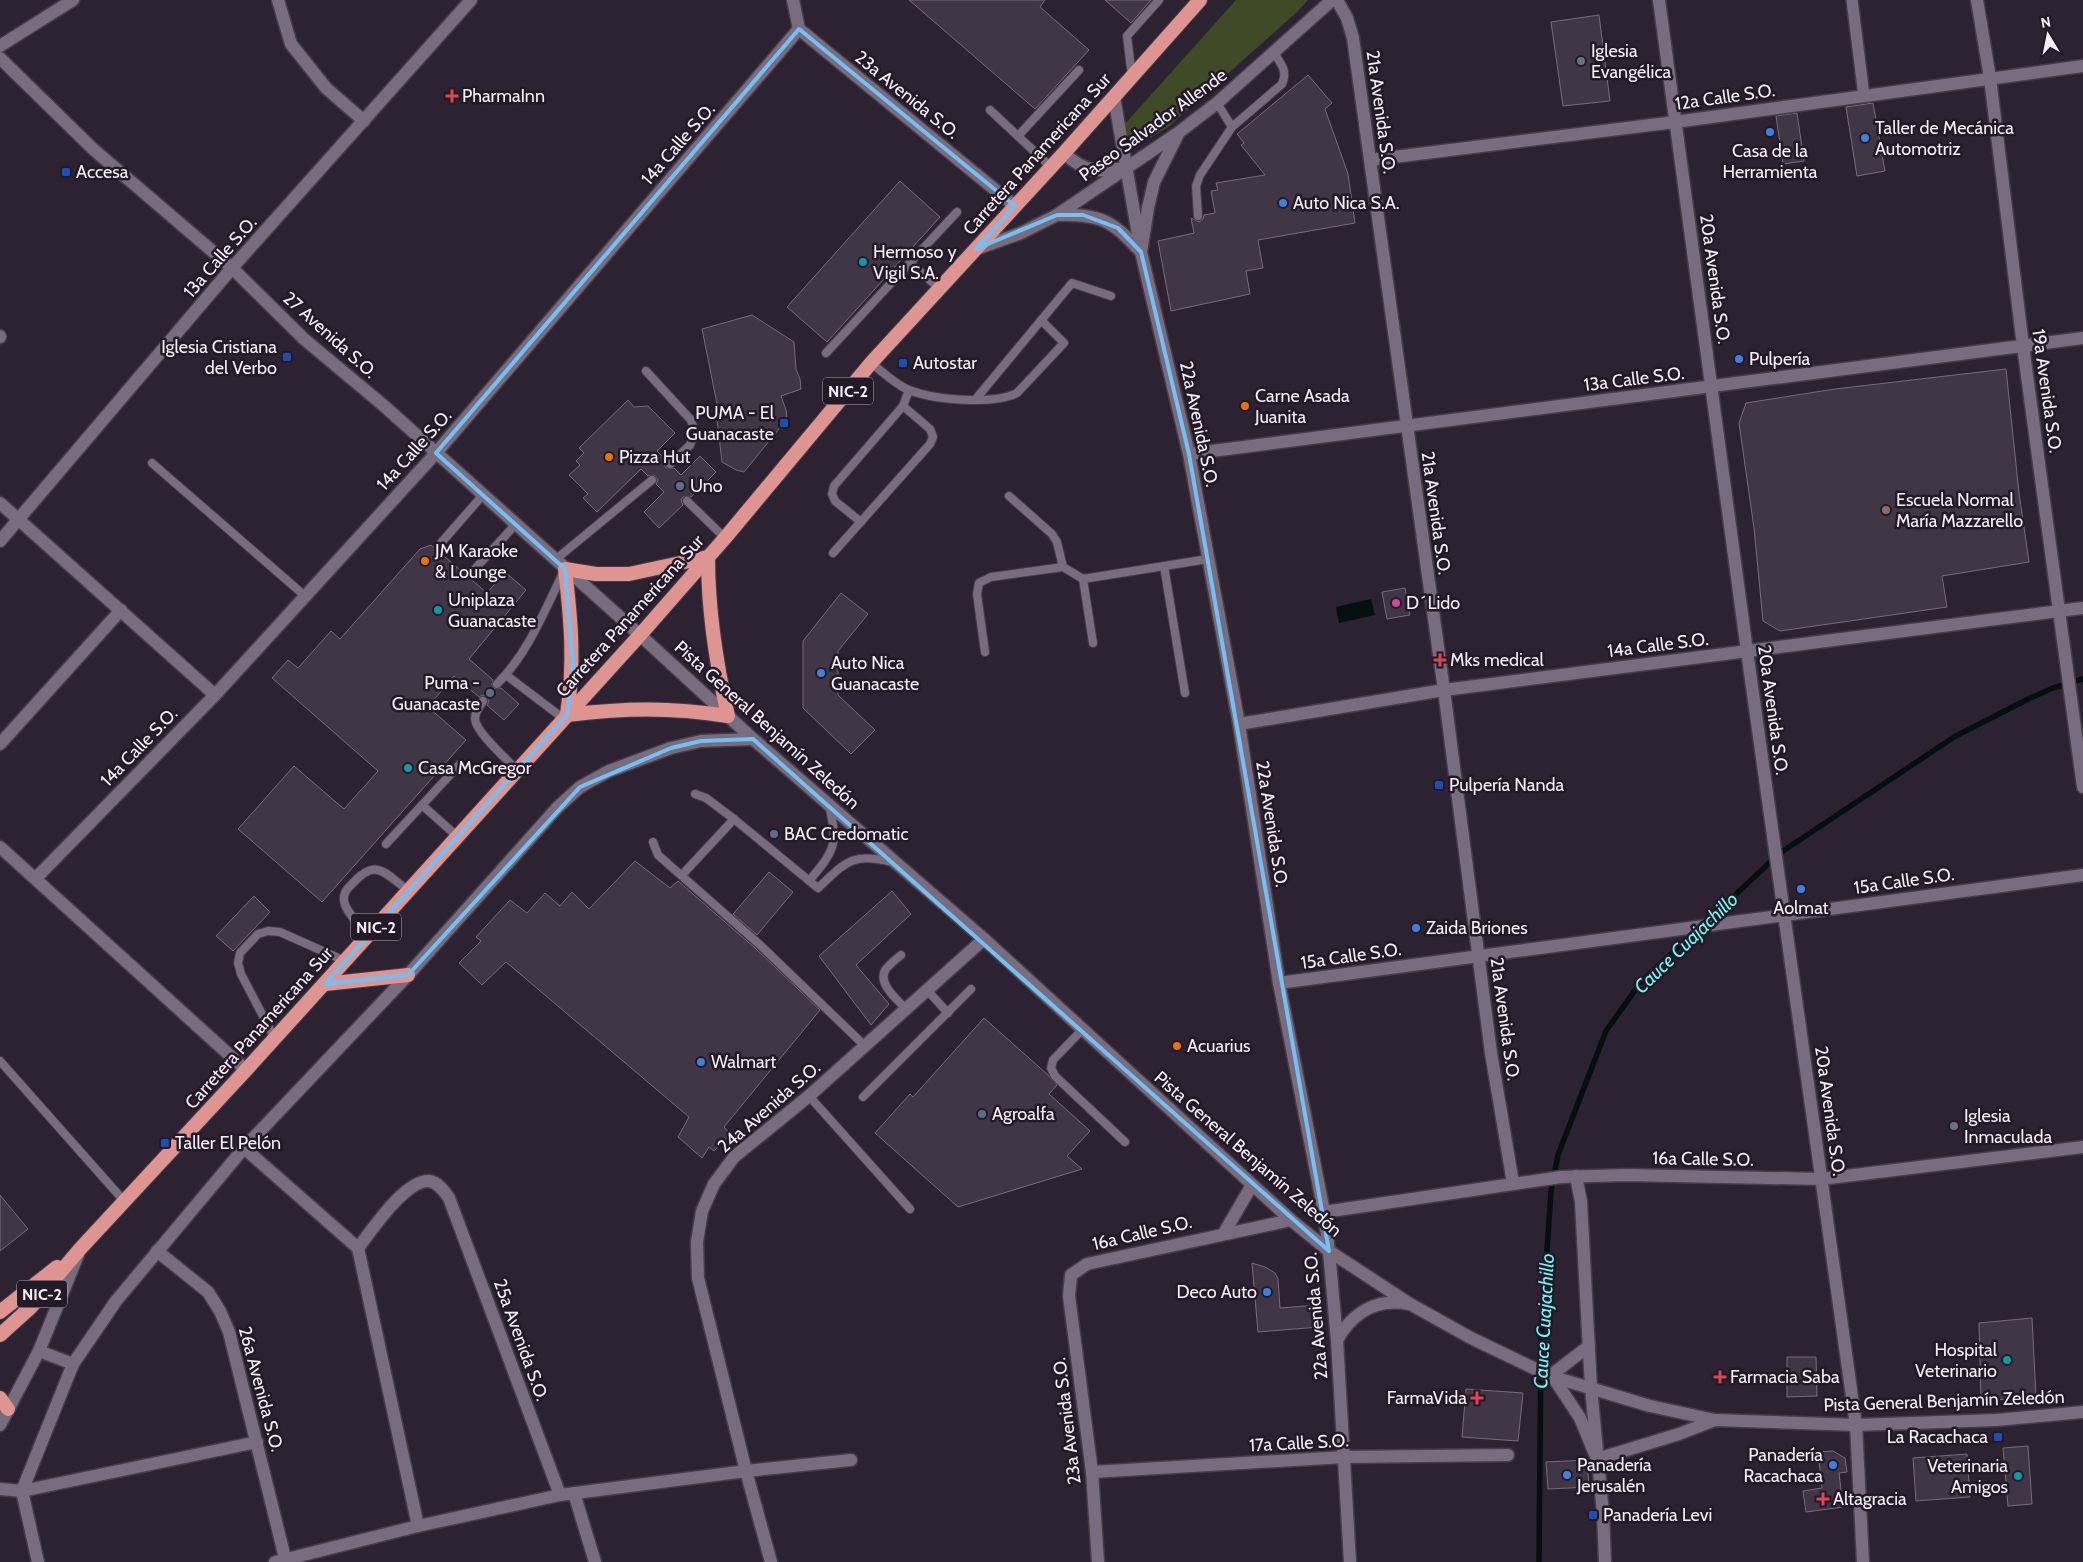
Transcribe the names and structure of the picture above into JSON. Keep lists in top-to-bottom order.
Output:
{
  "streets": {
    "highway": ["Carretera Panamericana Sur", "NIC-2"],
    "street": [
      "23a Avenida S.O.",
      "12a Calle S.O.",
      "21a Avenida S.O.",
      "Paseo Salvador Allende",
      "14a Calle S.O.",
      "13a Calle S.O.",
      "20a Avenida S.O.",
      "27 Avenida S.O.",
      "19a Avenida S.O.",
      "22a Avenida S.O.",
      "Pista General Benjamín Zeledón",
      "15a Calle S.O.",
      "24a Avenida S.O.",
      "16a Calle S.O.",
      "25a Avenida S.O.",
      "26a Avenida S.O.",
      "17a Calle S.O."
    ]
  },
  "crossings": [
    ["23a Avenida S.O.", "14a Calle S.O."],
    ["23a Avenida S.O.", "Carretera Panamericana Sur"],
    ["23a Avenida S.O.", "16a Calle S.O."],
    ["23a Avenida S.O.", "17a Calle S.O."],
    ["12a Calle S.O.", "21a Avenida S.O."],
    ["12a Calle S.O.", "20a Avenida S.O."],
    ["12a Calle S.O.", "19a Avenida S.O."],
    ["21a Avenida S.O.", "14a Calle S.O."],
    ["21a Avenida S.O.", "13a Calle S.O."],
    ["21a Avenida S.O.", "15a Calle S.O."],
    ["21a Avenida S.O.", "16a Calle S.O."],
    ["Paseo Salvador Allende", "Carretera Panamericana Sur"],
    ["Paseo Salvador Allende", "22a Avenida S.O."],
    ["14a Calle S.O.", "20a Avenida S.O."],
    ["14a Calle S.O.", "27 Avenida S.O."],
    ["14a Calle S.O.", "19a Avenida S.O."],
    ["14a Calle S.O.", "22a Avenida S.O."],
    ["Carretera Panamericana Sur", "27 Avenida S.O."],
    ["Carretera Panamericana Sur", "22a Avenida S.O."],
    ["Carretera Panamericana Sur", "Pista General Benjamín Zeledón"],
    ["13a Calle S.O.", "20a Avenida S.O."],
    ["13a Calle S.O.", "27 Avenida S.O."],
    ["13a Calle S.O.", "19a Avenida S.O."],
    ["13a Calle S.O.", "22a Avenida S.O."],
    ["20a Avenida S.O.", "Pista General Benjamín Zeledón"],
    ["20a Avenida S.O.", "15a Calle S.O."],
    ["20a Avenida S.O.", "16a Calle S.O."],
    ["27 Avenida S.O.", "Pista General Benjamín Zeledón"],
    ["22a Avenida S.O.", "Pista General Benjamín Zeledón"],
    ["22a Avenida S.O.", "15a Calle S.O."],
    ["22a Avenida S.O.", "16a Calle S.O."],
    ["22a Avenida S.O.", "17a Calle S.O."],
    ["Pista General Benjamín Zeledón", "24a Avenida S.O."],
    ["Pista General Benjamín Zeledón", "16a Calle S.O."]
  ],
  "water": ["Cauce Cuajachillo"],
  "places": {
    "other": [
      "Iglesia Evangélica",
      "Casa de la Herramienta",
      "Taller de Mecánica Automotriz",
      "Auto Nica S.A.",
      "Hermoso y Vigil S.A.",
      "Pulpería",
      "Carne Asada Juanita",
      "Pizza Hut",
      "Uno",
      "Escuela Normal María Mazzarello",
      "JM Karaoke & Lounge",
      "D´Lido",
      "Uniplaza Guanacaste",
      "Auto Nica Guanacaste",
      "Puma - Guanacaste",
      "Casa McGregor",
      "BAC Credomatic",
      "Aolmat",
      "Zaida Briones",
      "Acuarius",
      "Walmart",
      "Agroalfa",
      "Iglesia Inmaculada",
      "Deco Auto",
      "Hospital Veterinario",
      "Panadería Racachaca",
      "Panadería Jerusalén",
      "Veterinaria Amigos"
    ],
    "health": [
      "PharmaInn",
      "Mks medical",
      "Farmacia Saba",
      "FarmaVida",
      "Altagracia"
    ],
    "transit": [
      "Accesa",
      "Iglesia Cristiana del Verbo",
      "Autostar",
      "PUMA - El Guanacaste",
      "Pulpería Nanda",
      "Taller El Pelón",
      "La Racachaca",
      "Panadería Levi"
    ]
  },
  "north": "top"
}
